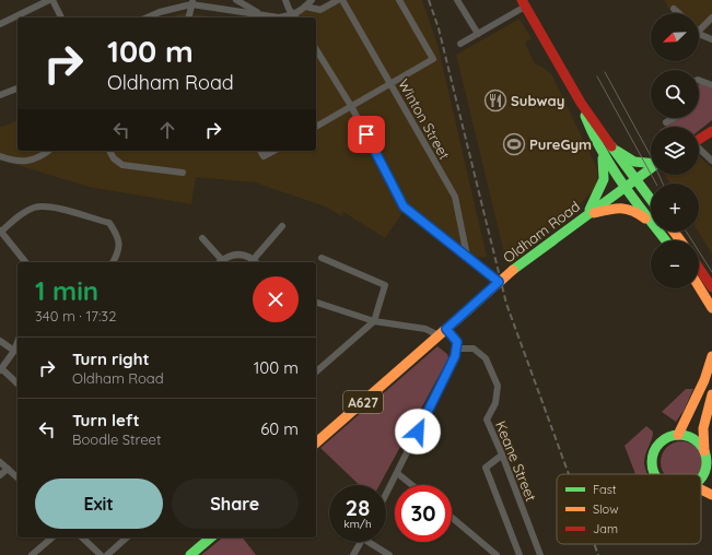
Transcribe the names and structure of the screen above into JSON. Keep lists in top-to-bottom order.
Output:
{
  "streets": {
    "highway": ["Oldham Road", "A627"],
    "street": ["Winton Street", "Keane Street"]
  },
  "crossings": [
    ["Oldham Road", "A627"]
  ],
  "places": {
    "restaurant": ["Subway"],
    "sports": ["PureGym"]
  },
  "legend": ["Fast", "Slow", "Jam"],
  "north": "bottom left",
  "page": {
    "map_buttons": ["+", "−"],
    "turn": ["100 m", "Oldham Road"],
    "heading": ["1 min", "340 m · 17:32"],
    "list": [
      {
        "name": "Turn right",
        "note": "Oldham Road",
        "value": "100 m"
      },
      {
        "name": "Turn left",
        "note": "Boodle Street",
        "value": "60 m"
      }
    ],
    "buttons": ["Exit", "Share"],
    "speed": "28 km/h",
    "limit": "30"
  }
}
